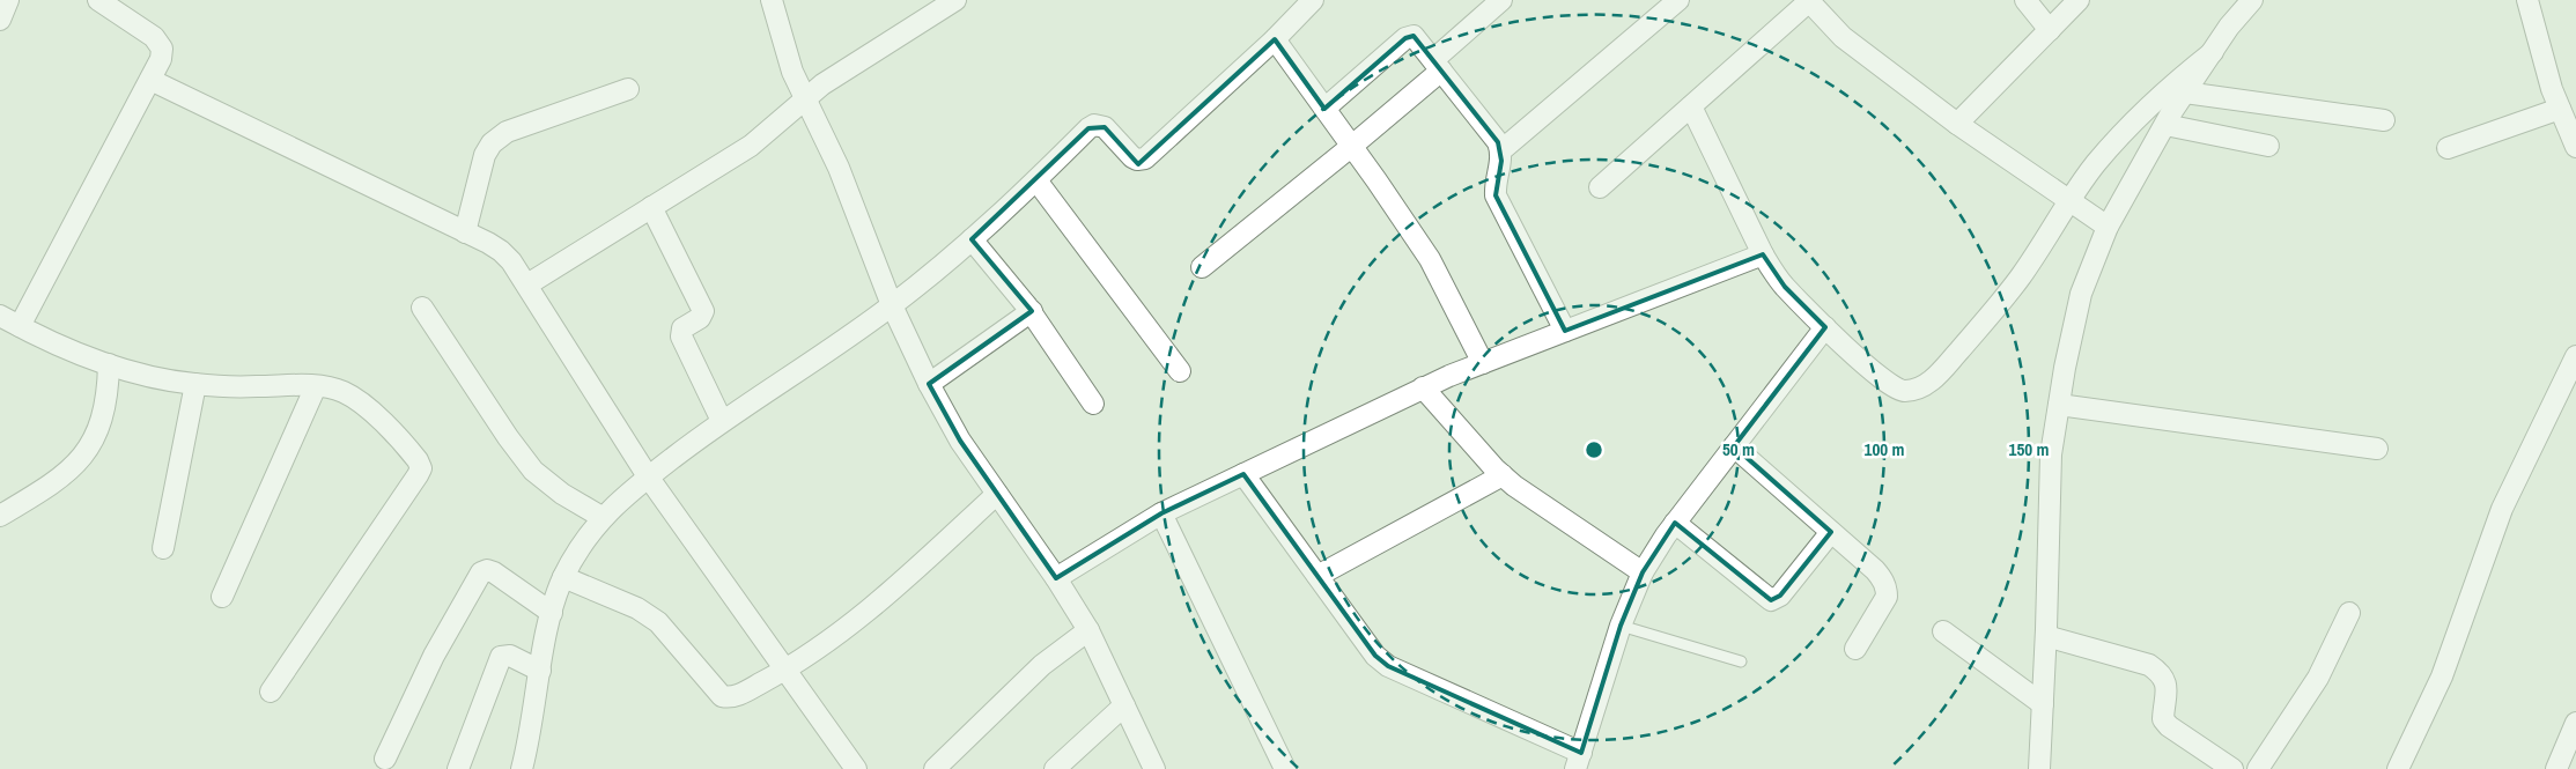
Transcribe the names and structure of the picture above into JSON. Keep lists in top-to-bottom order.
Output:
{
  "rings": ["50 m", "100 m", "150 m"]
}
